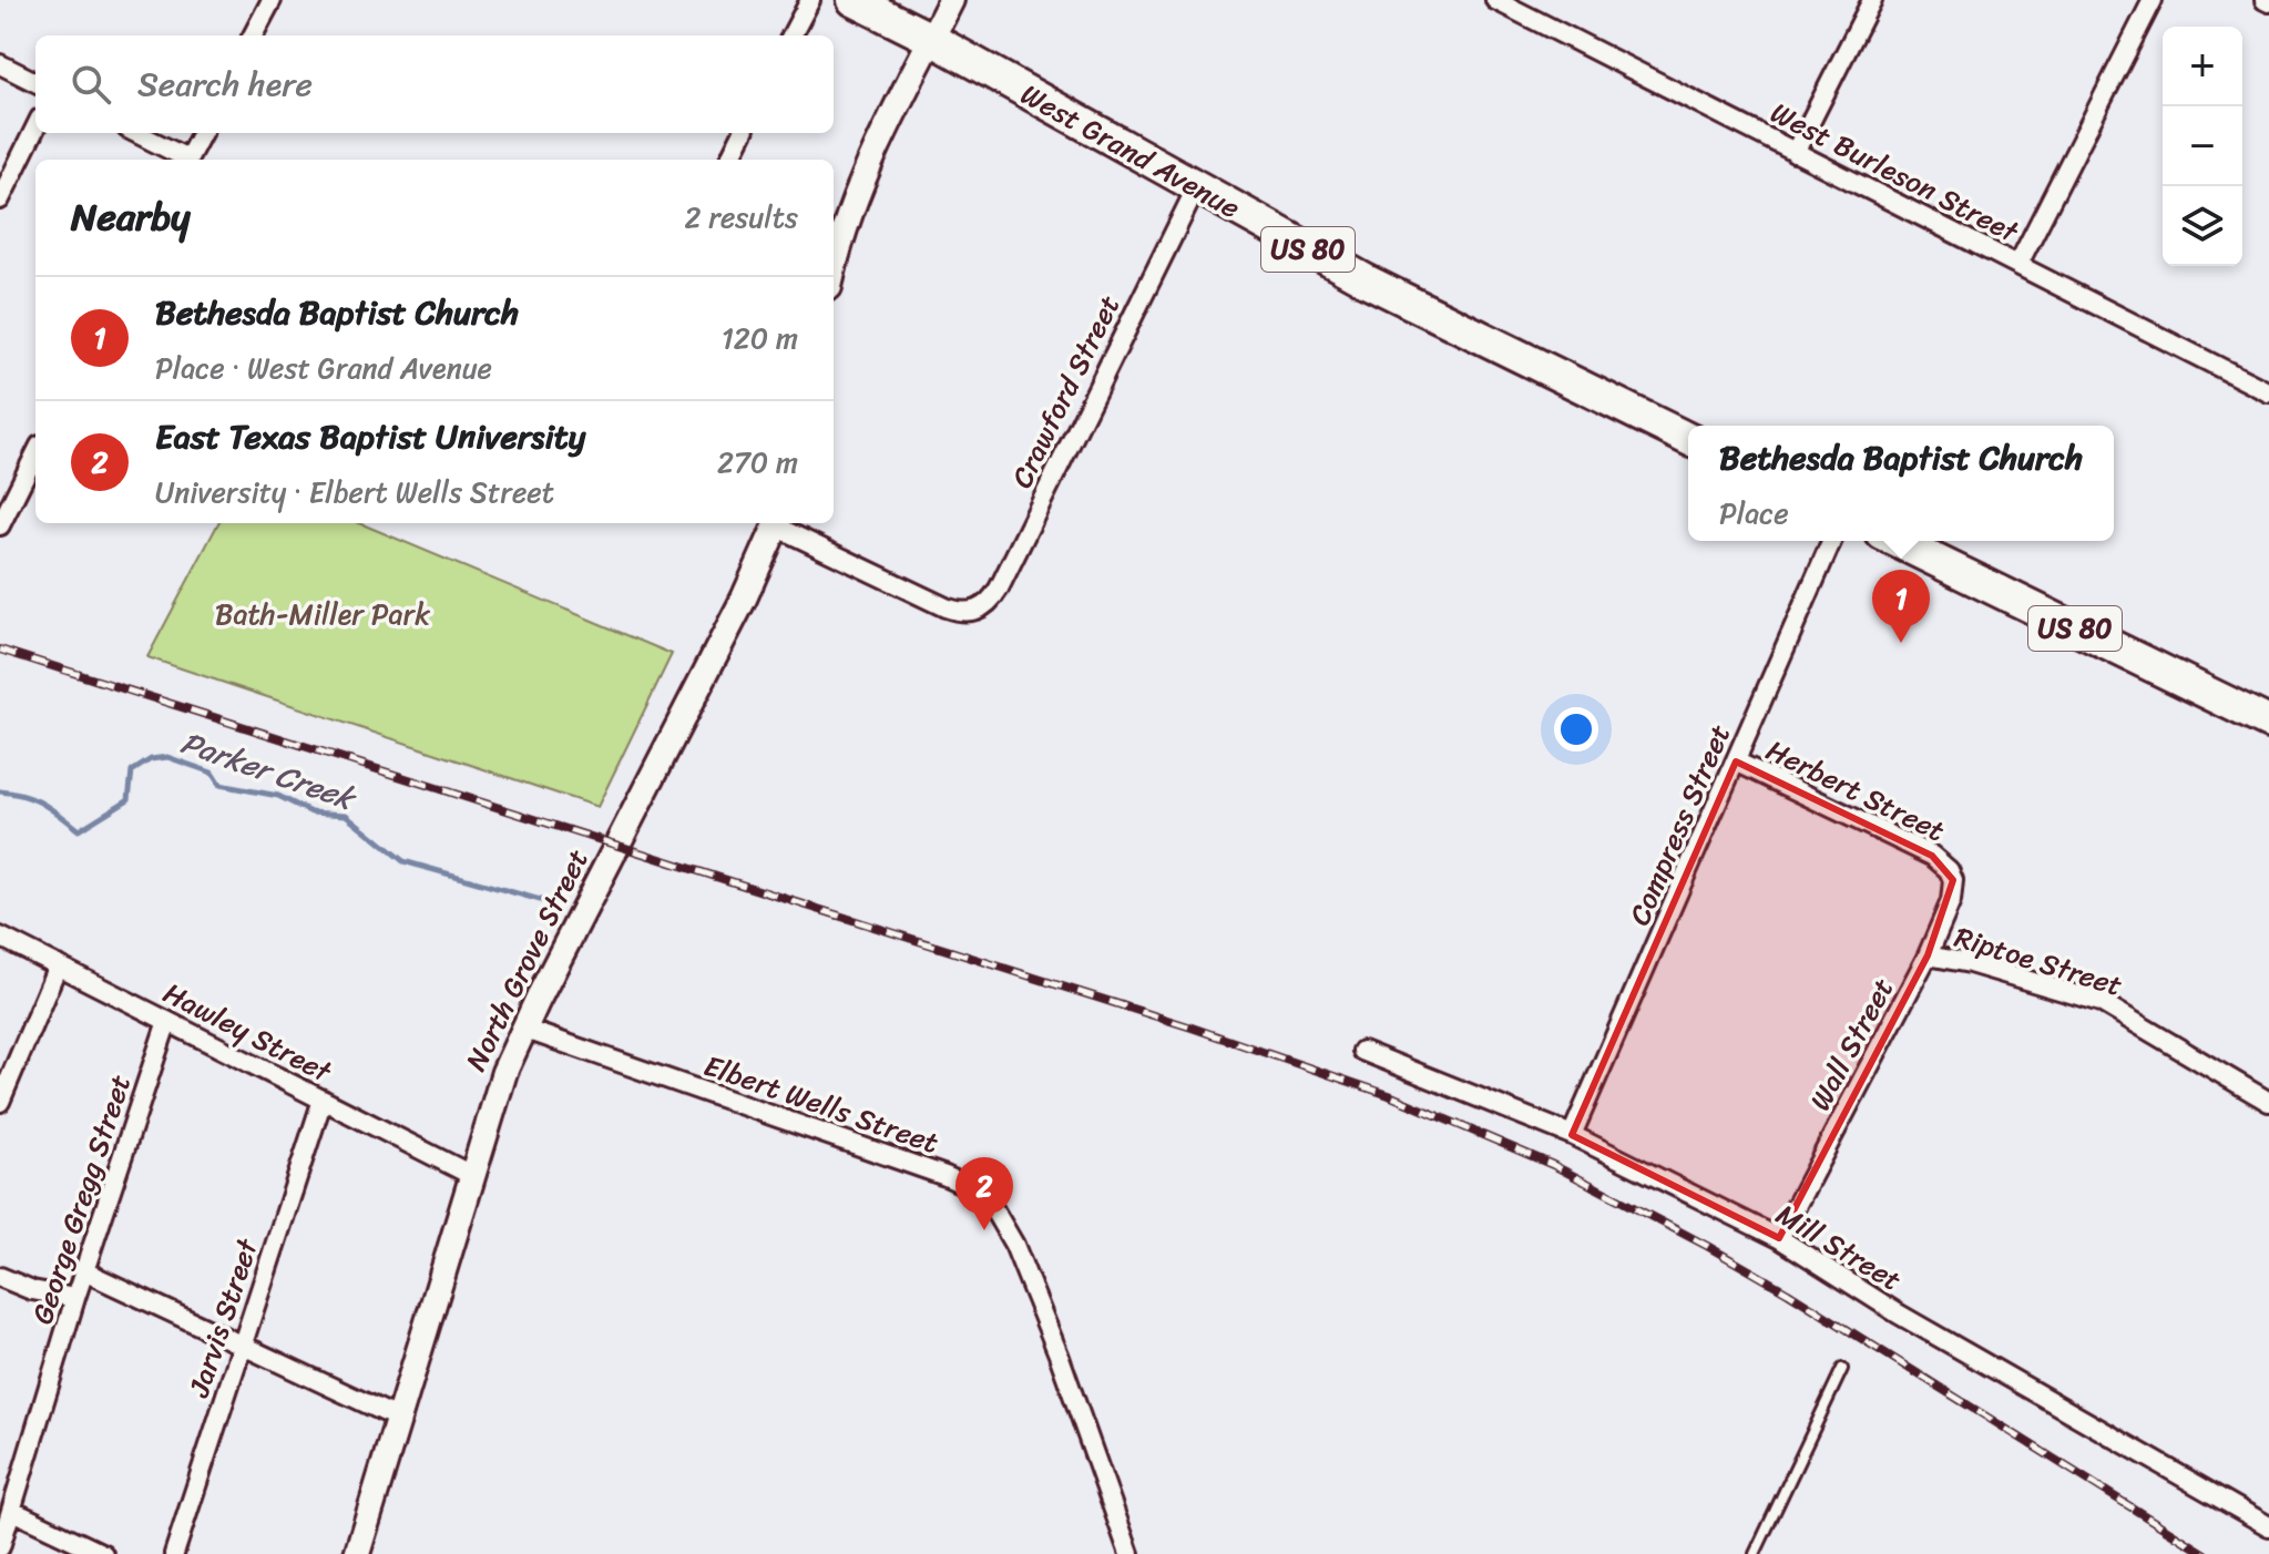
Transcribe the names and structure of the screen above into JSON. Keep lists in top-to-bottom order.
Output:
{
  "streets": {
    "highway": ["West Grand Avenue", "US 80"],
    "main road": ["North Grove Street"],
    "street": [
      "West Burleson Street",
      "Crawford Street",
      "Herbert Street",
      "Compress Street",
      "Riptoe Street",
      "Hawley Street",
      "Wall Street",
      "Elbert Wells Street",
      "George Gregg Street",
      "Mill Street",
      "Jarvis Street"
    ]
  },
  "crossings": [
    ["West Grand Avenue", "Crawford Street"],
    ["Herbert Street", "Compress Street"],
    ["Herbert Street", "Wall Street"],
    ["Compress Street", "Mill Street"],
    ["North Grove Street", "Hawley Street"],
    ["North Grove Street", "Elbert Wells Street"],
    ["Riptoe Street", "Wall Street"],
    ["Hawley Street", "George Gregg Street"],
    ["Hawley Street", "Jarvis Street"],
    ["Wall Street", "Mill Street"]
  ],
  "water": ["Parker Creek"],
  "parks": ["Bath-Miller Park"],
  "page": {
    "map_buttons": ["+", "−"],
    "search": "Search here",
    "heading": ["Nearby", "2 results"],
    "list": [
      {
        "mark": "1",
        "name": "Bethesda Baptist Church",
        "note": "Place · West Grand Avenue",
        "value": "120 m"
      },
      {
        "mark": "2",
        "name": "East Texas Baptist University",
        "note": "University · Elbert Wells Street",
        "value": "270 m"
      }
    ],
    "popup": ["Bethesda Baptist Church", "Place"],
    "pins": ["1", "2"]
  }
}
